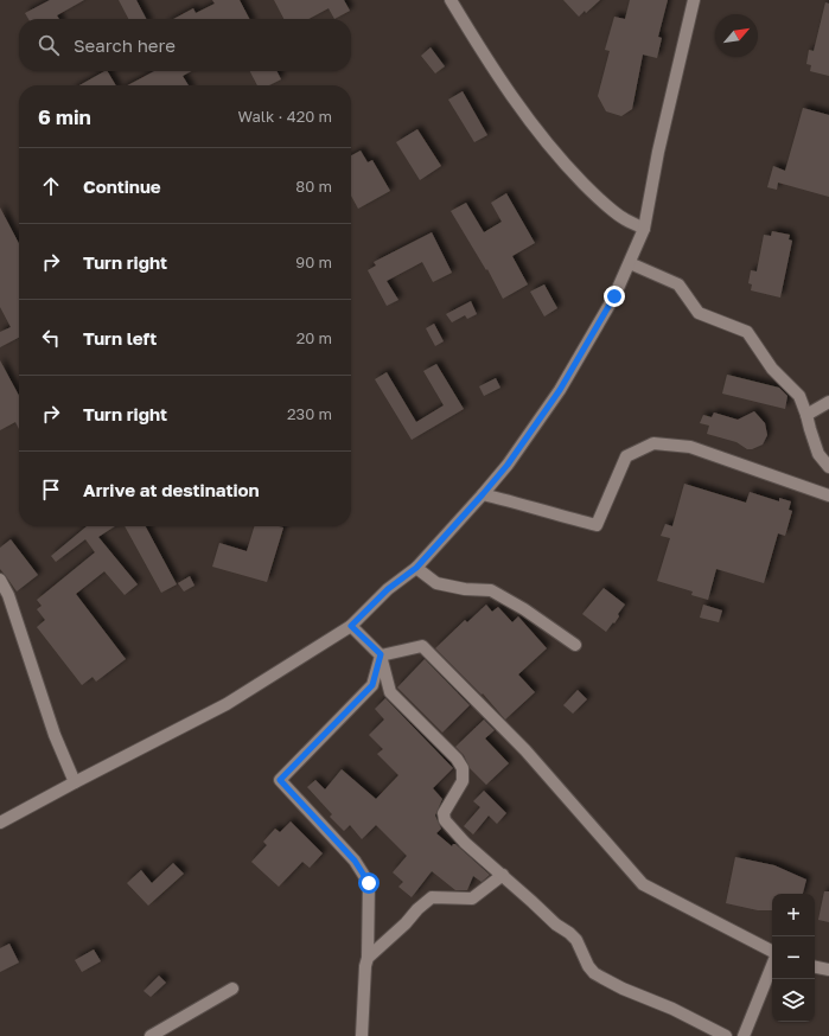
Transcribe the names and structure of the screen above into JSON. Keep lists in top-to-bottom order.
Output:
{
  "north": "top right",
  "page": {
    "search": "Search here",
    "heading": ["6 min", "Walk · 420 m"],
    "list": [
      ["Continue", "80 m"],
      ["Turn right", "90 m"],
      ["Turn left", "20 m"],
      ["Turn right", "230 m"],
      "Arrive at destination"
    ],
    "map_buttons": ["+", "−"]
  }
}
